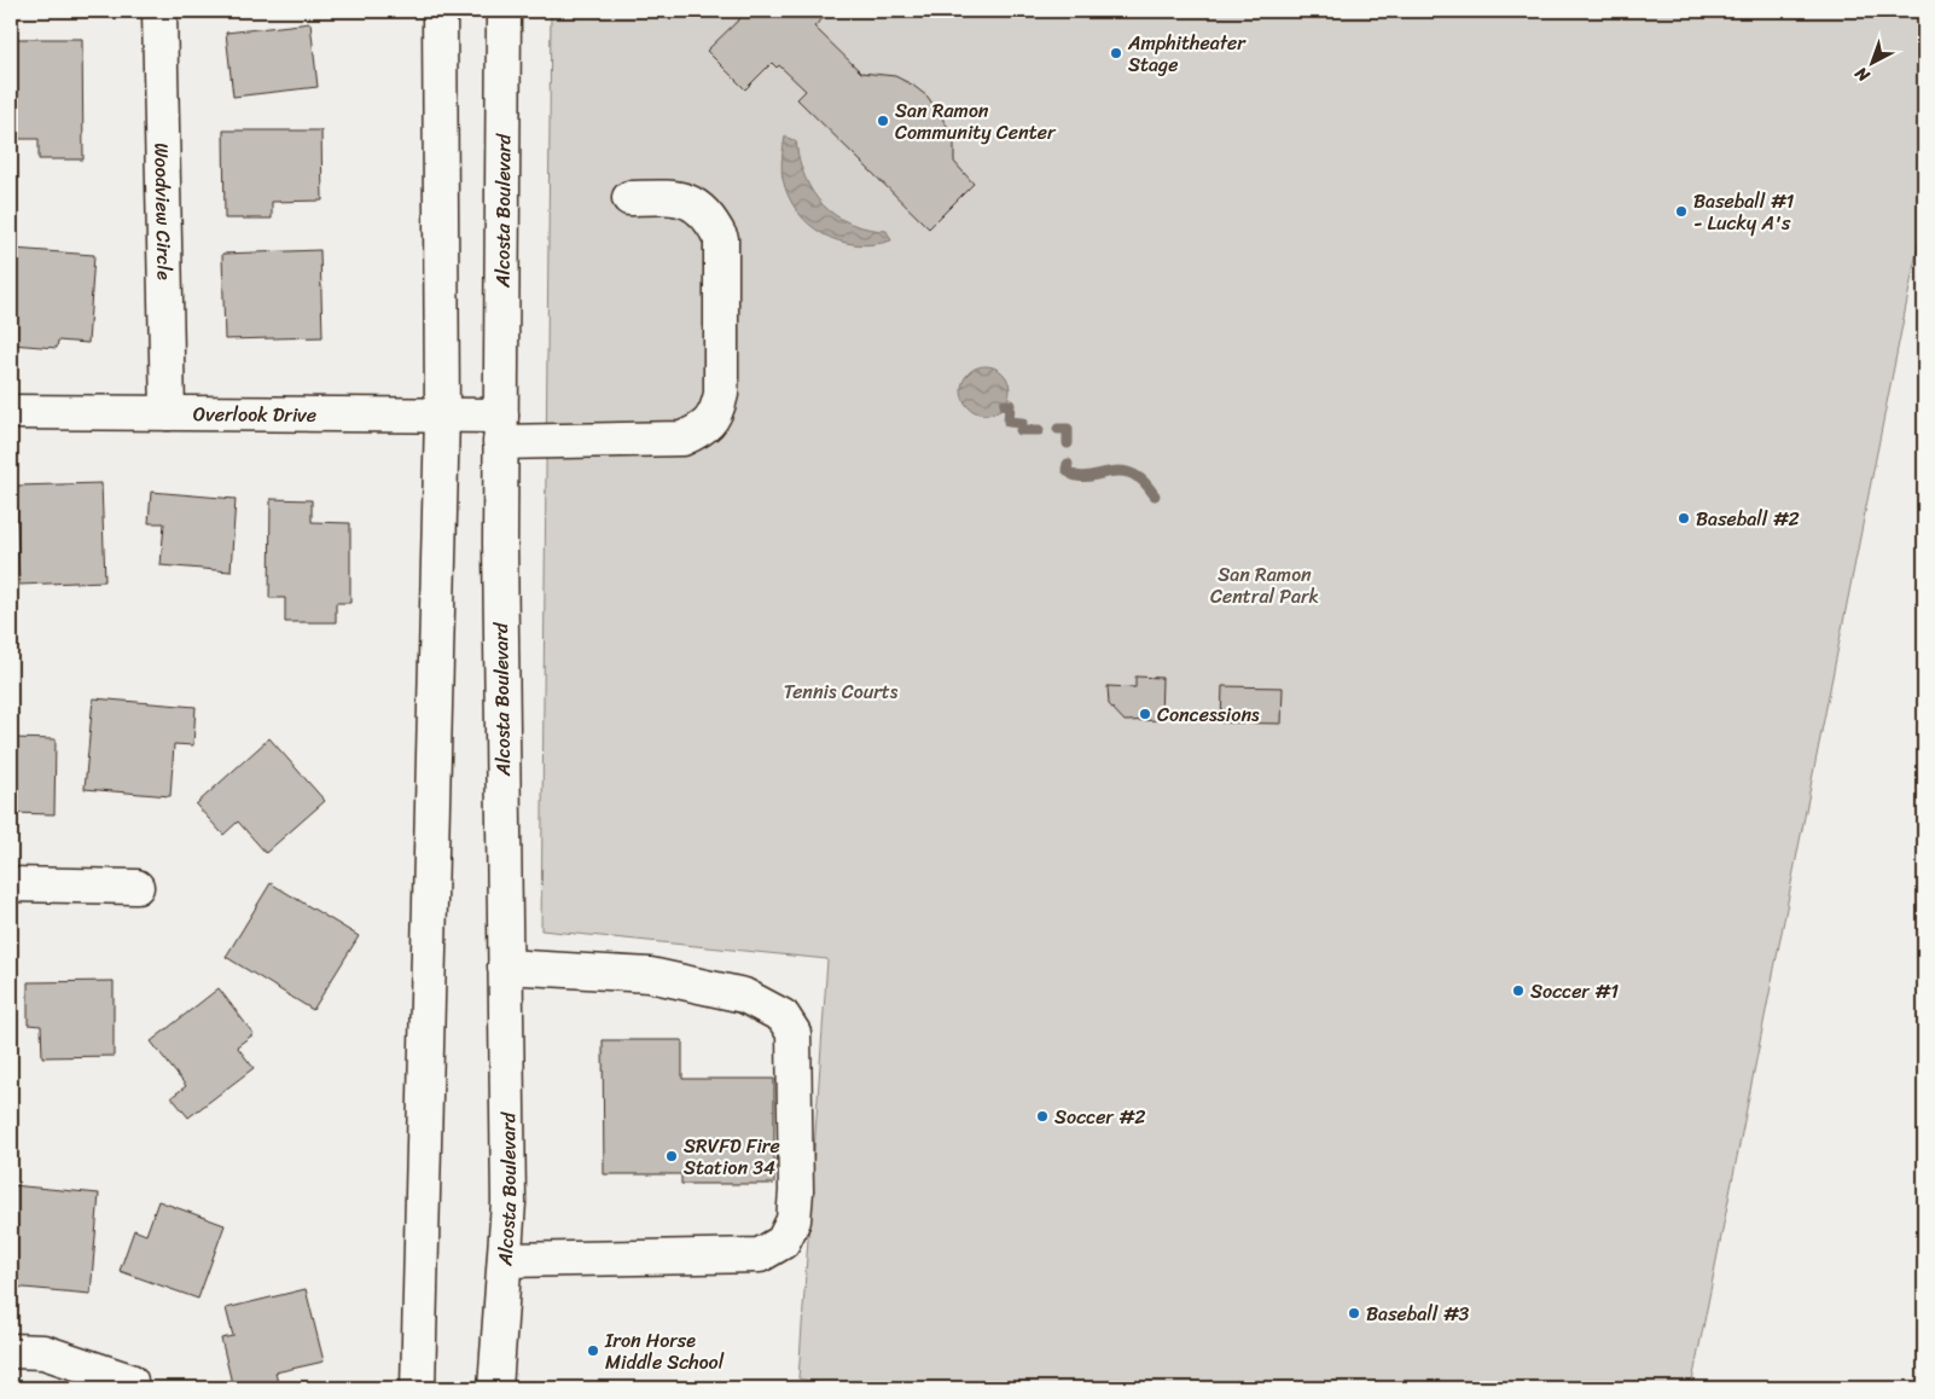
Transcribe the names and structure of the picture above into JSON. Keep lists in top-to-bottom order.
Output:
{
  "streets": {
    "main road": ["Alcosta Boulevard", "Woodview Circle", "Overlook Drive"]
  },
  "crossings": [
    ["Alcosta Boulevard", "Overlook Drive"],
    ["Woodview Circle", "Overlook Drive"]
  ],
  "parks": ["San Ramon Central Park", "Tennis Courts"],
  "places": [
    "Amphitheater Stage",
    "San Ramon Community Center",
    "Baseball #1 - Lucky A's",
    "Baseball #2",
    "Concessions",
    "Soccer #1",
    "Soccer #2",
    "SRVFD Fire Station 34",
    "Baseball #3",
    "Iron Horse Middle School"
  ],
  "north": "bottom left"
}
